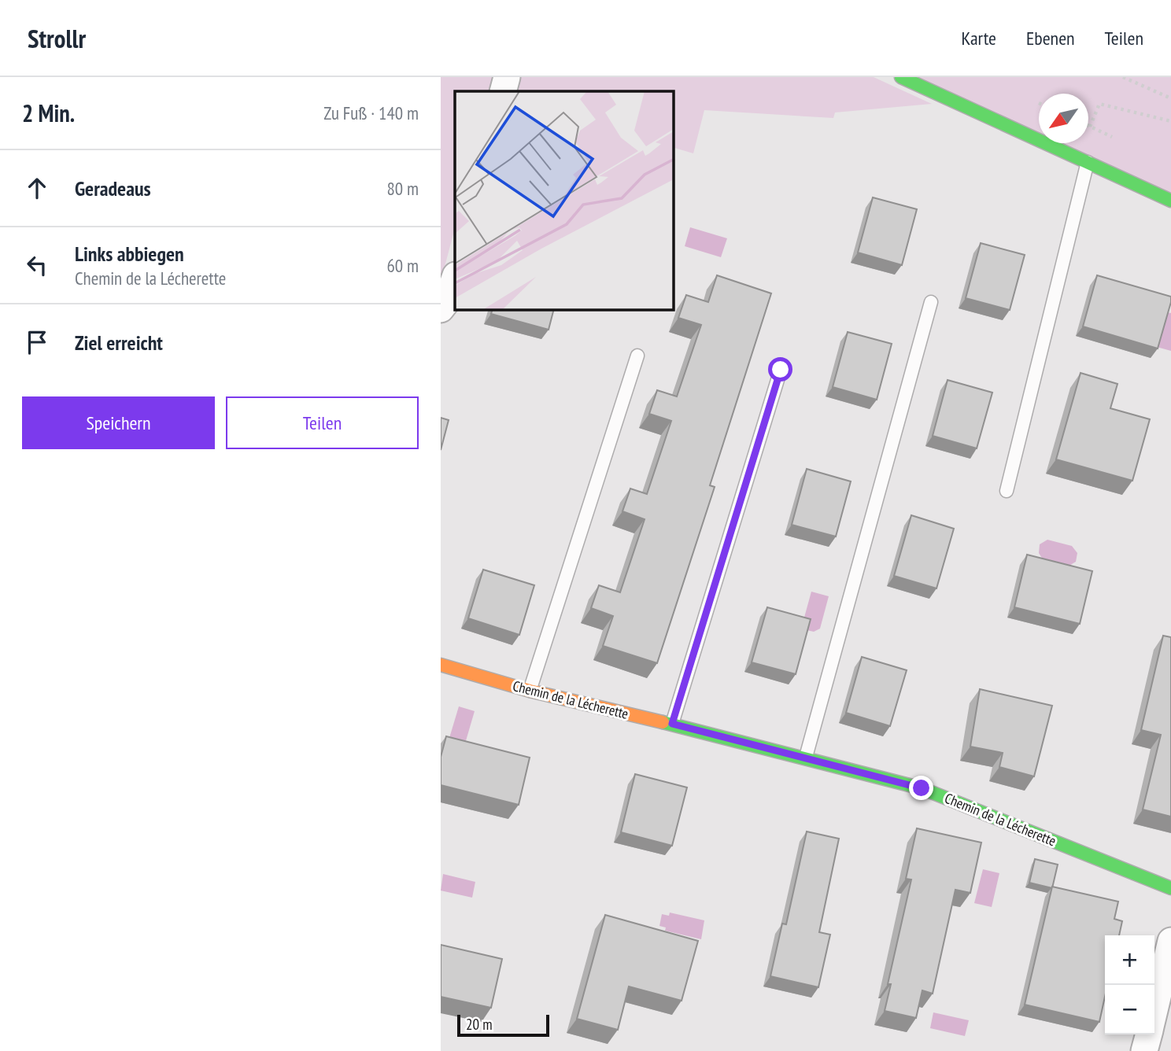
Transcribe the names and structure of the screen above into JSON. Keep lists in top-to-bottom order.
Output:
{
  "streets": {
    "street": ["Chemin de la Lécherette"]
  },
  "scale_bar": "20 m",
  "north": "bottom left",
  "page": {
    "header": "Strollr",
    "nav": ["Karte", "Ebenen", "Teilen"],
    "heading": ["2 Min.", "Zu Fuß · 140 m"],
    "list": [
      ["Geradeaus", "80 m"],
      ["Links abbiegen", "Chemin de la Lécherette", "60 m"],
      "Ziel erreicht"
    ],
    "buttons": ["Speichern", "Teilen"],
    "map_buttons": ["+", "−"],
    "scale": "20 m"
  }
}
